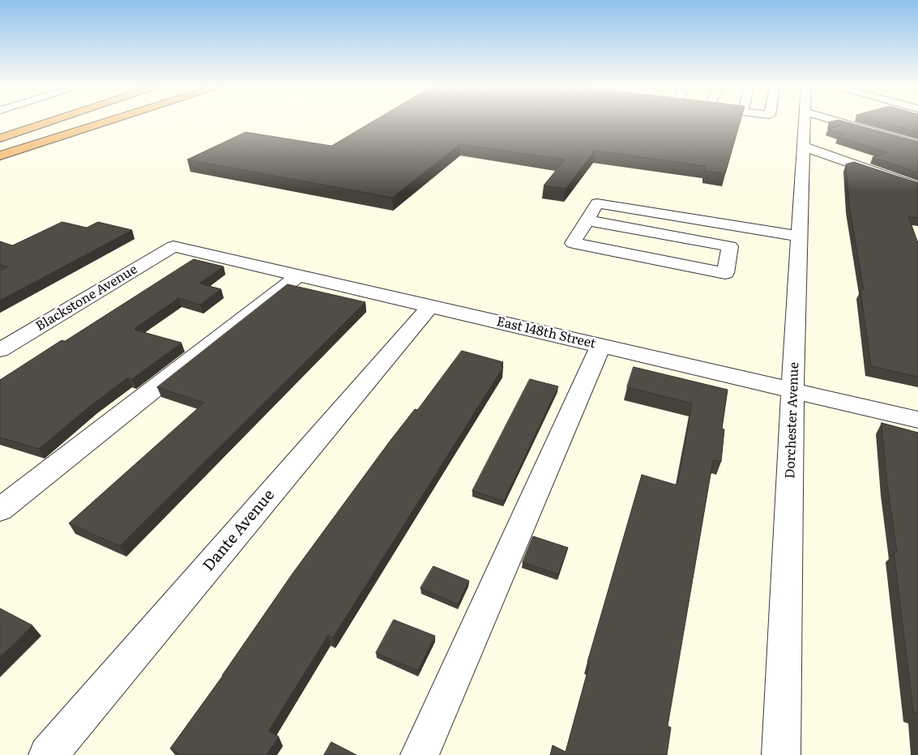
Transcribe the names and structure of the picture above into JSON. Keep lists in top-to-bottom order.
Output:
{
  "streets": {
    "street": [
      "Blackstone Avenue",
      "East 148th Street",
      "Dorchester Avenue",
      "Dante Avenue"
    ]
  },
  "crossings": [
    ["Blackstone Avenue", "East 148th Street"],
    ["East 148th Street", "Dorchester Avenue"],
    ["East 148th Street", "Dante Avenue"]
  ]
}
